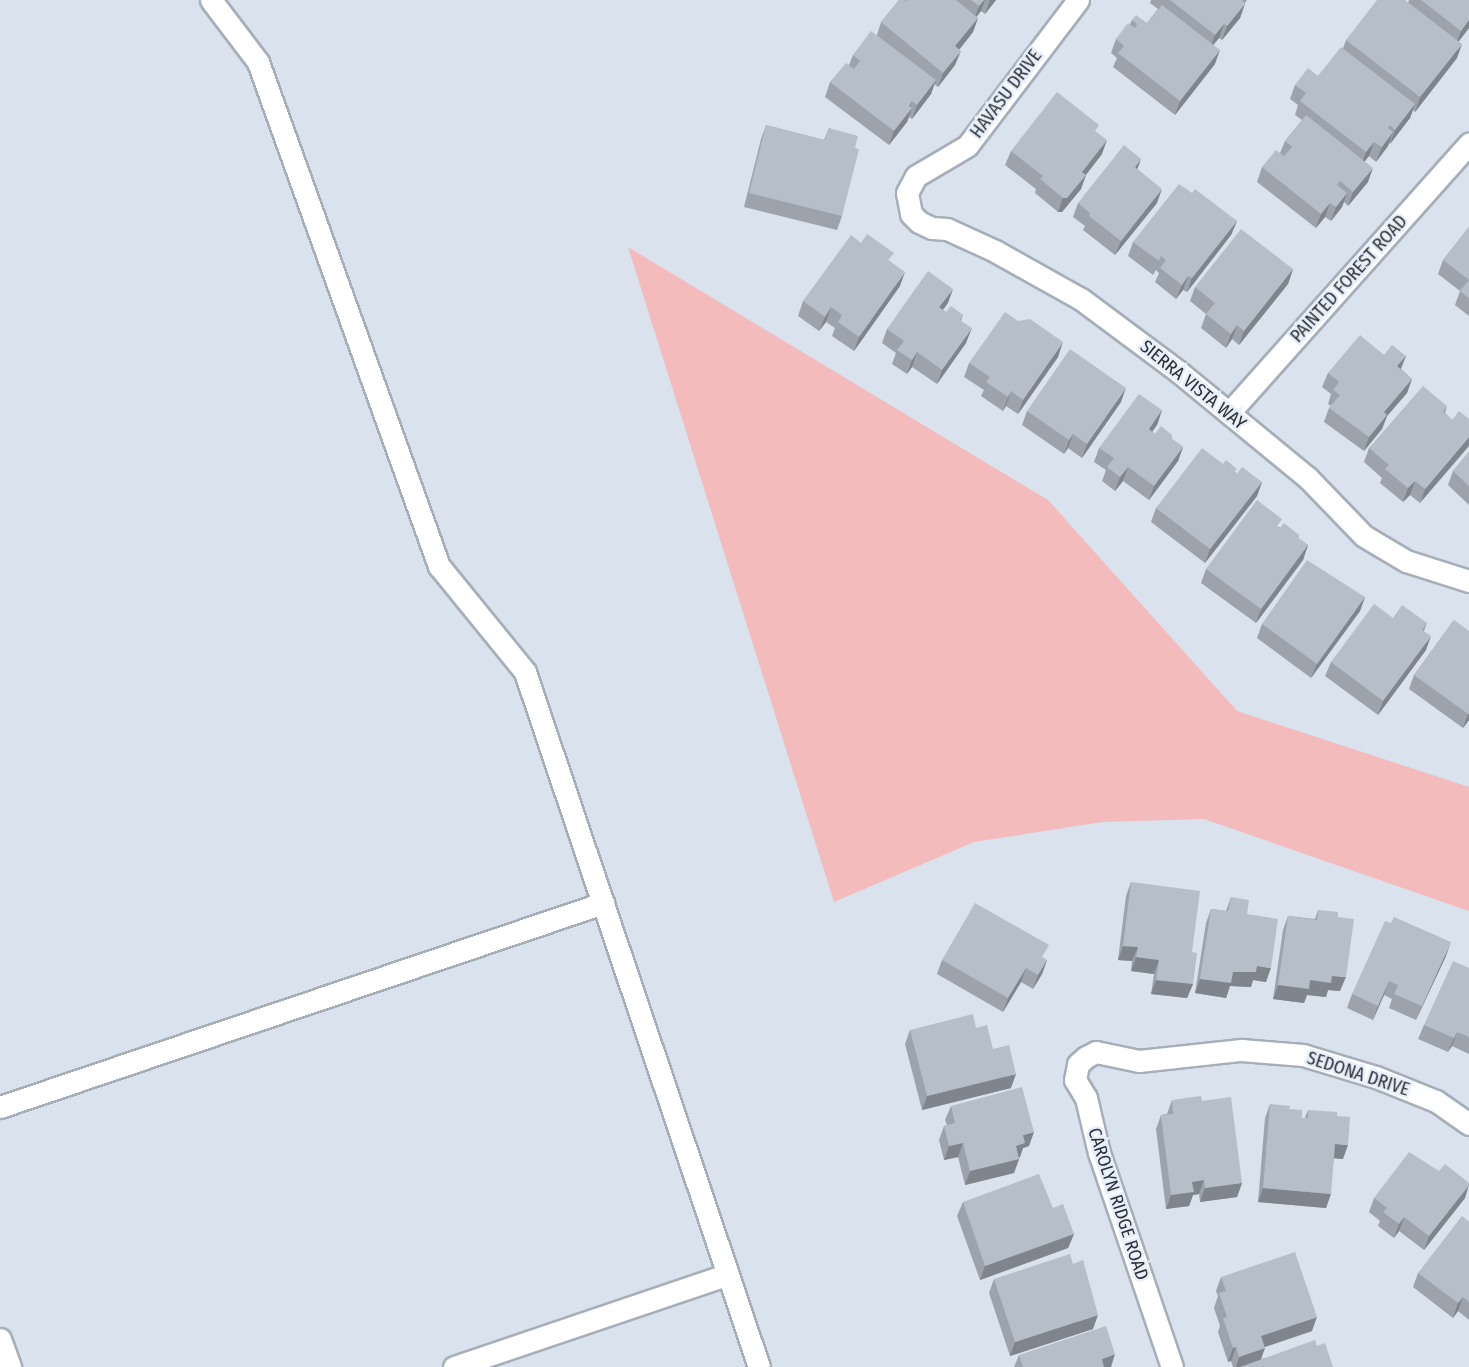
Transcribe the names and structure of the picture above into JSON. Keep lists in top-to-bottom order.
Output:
{
  "streets": {
    "street": [
      "HAVASU DRIVE",
      "PAINTED FOREST ROAD",
      "SIERRA VISTA WAY",
      "SEDONA DRIVE",
      "CAROLYN RIDGE ROAD"
    ]
  },
  "crossings": [
    ["HAVASU DRIVE", "SIERRA VISTA WAY"],
    ["PAINTED FOREST ROAD", "SIERRA VISTA WAY"],
    ["SEDONA DRIVE", "CAROLYN RIDGE ROAD"]
  ]
}
